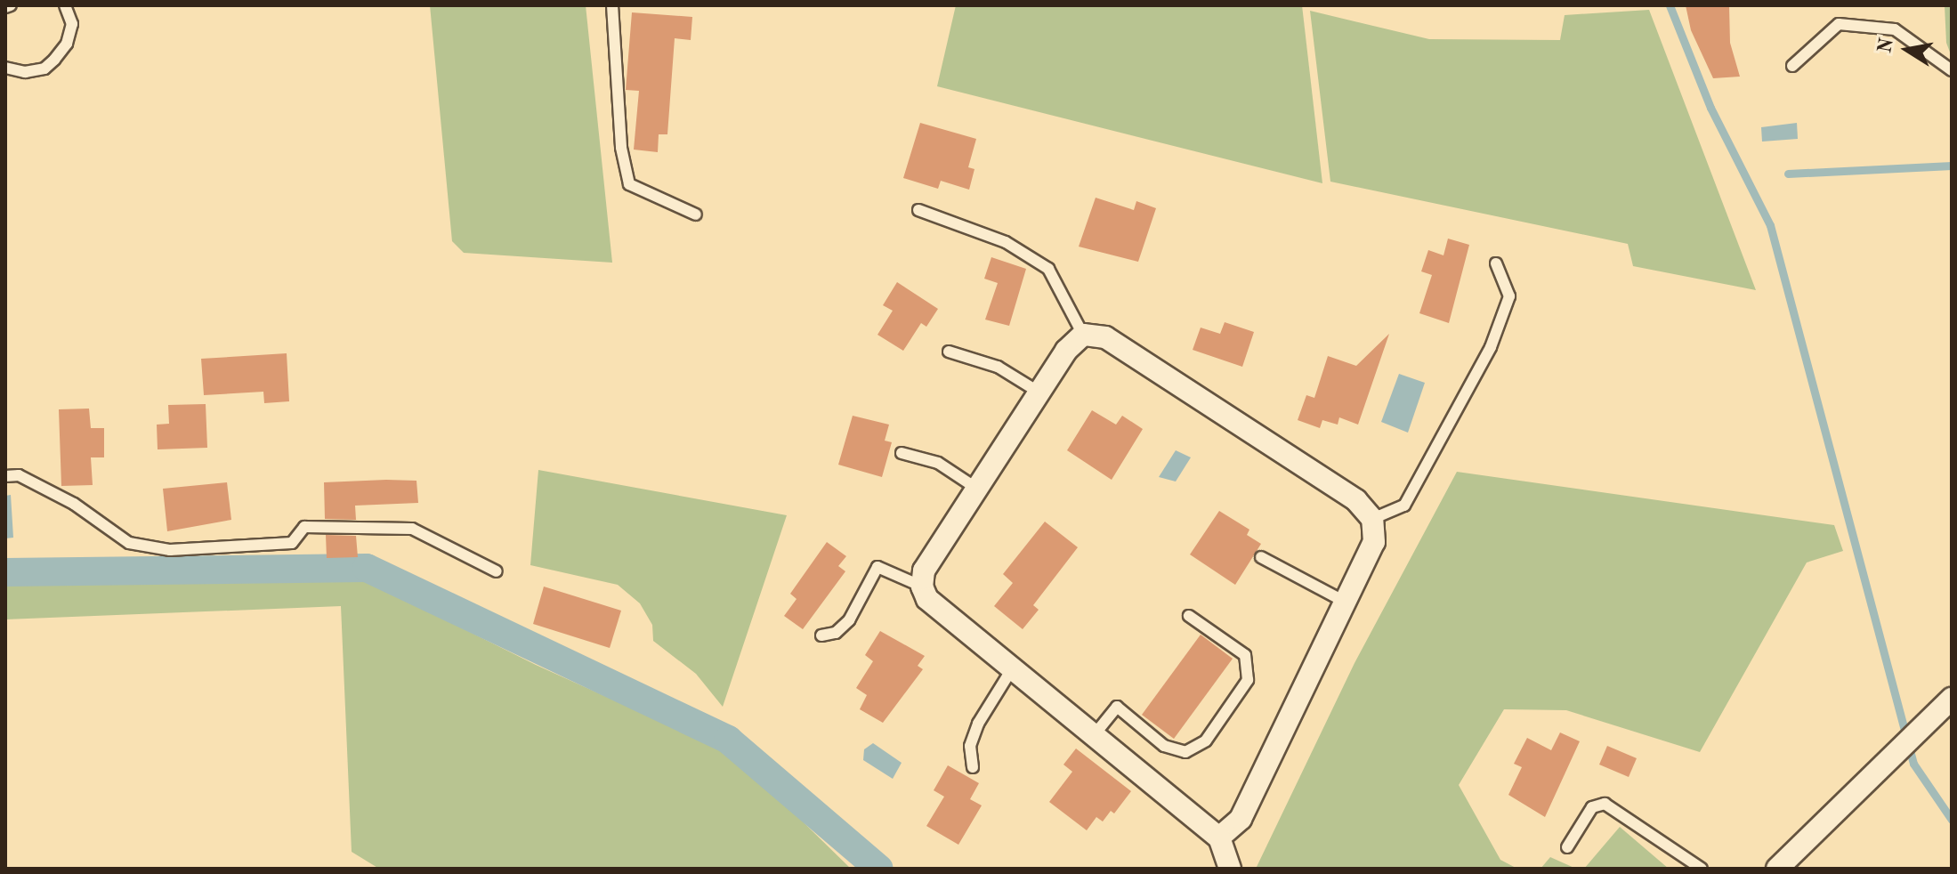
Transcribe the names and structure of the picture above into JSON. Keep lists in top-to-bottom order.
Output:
{
  "north": "left"
}
